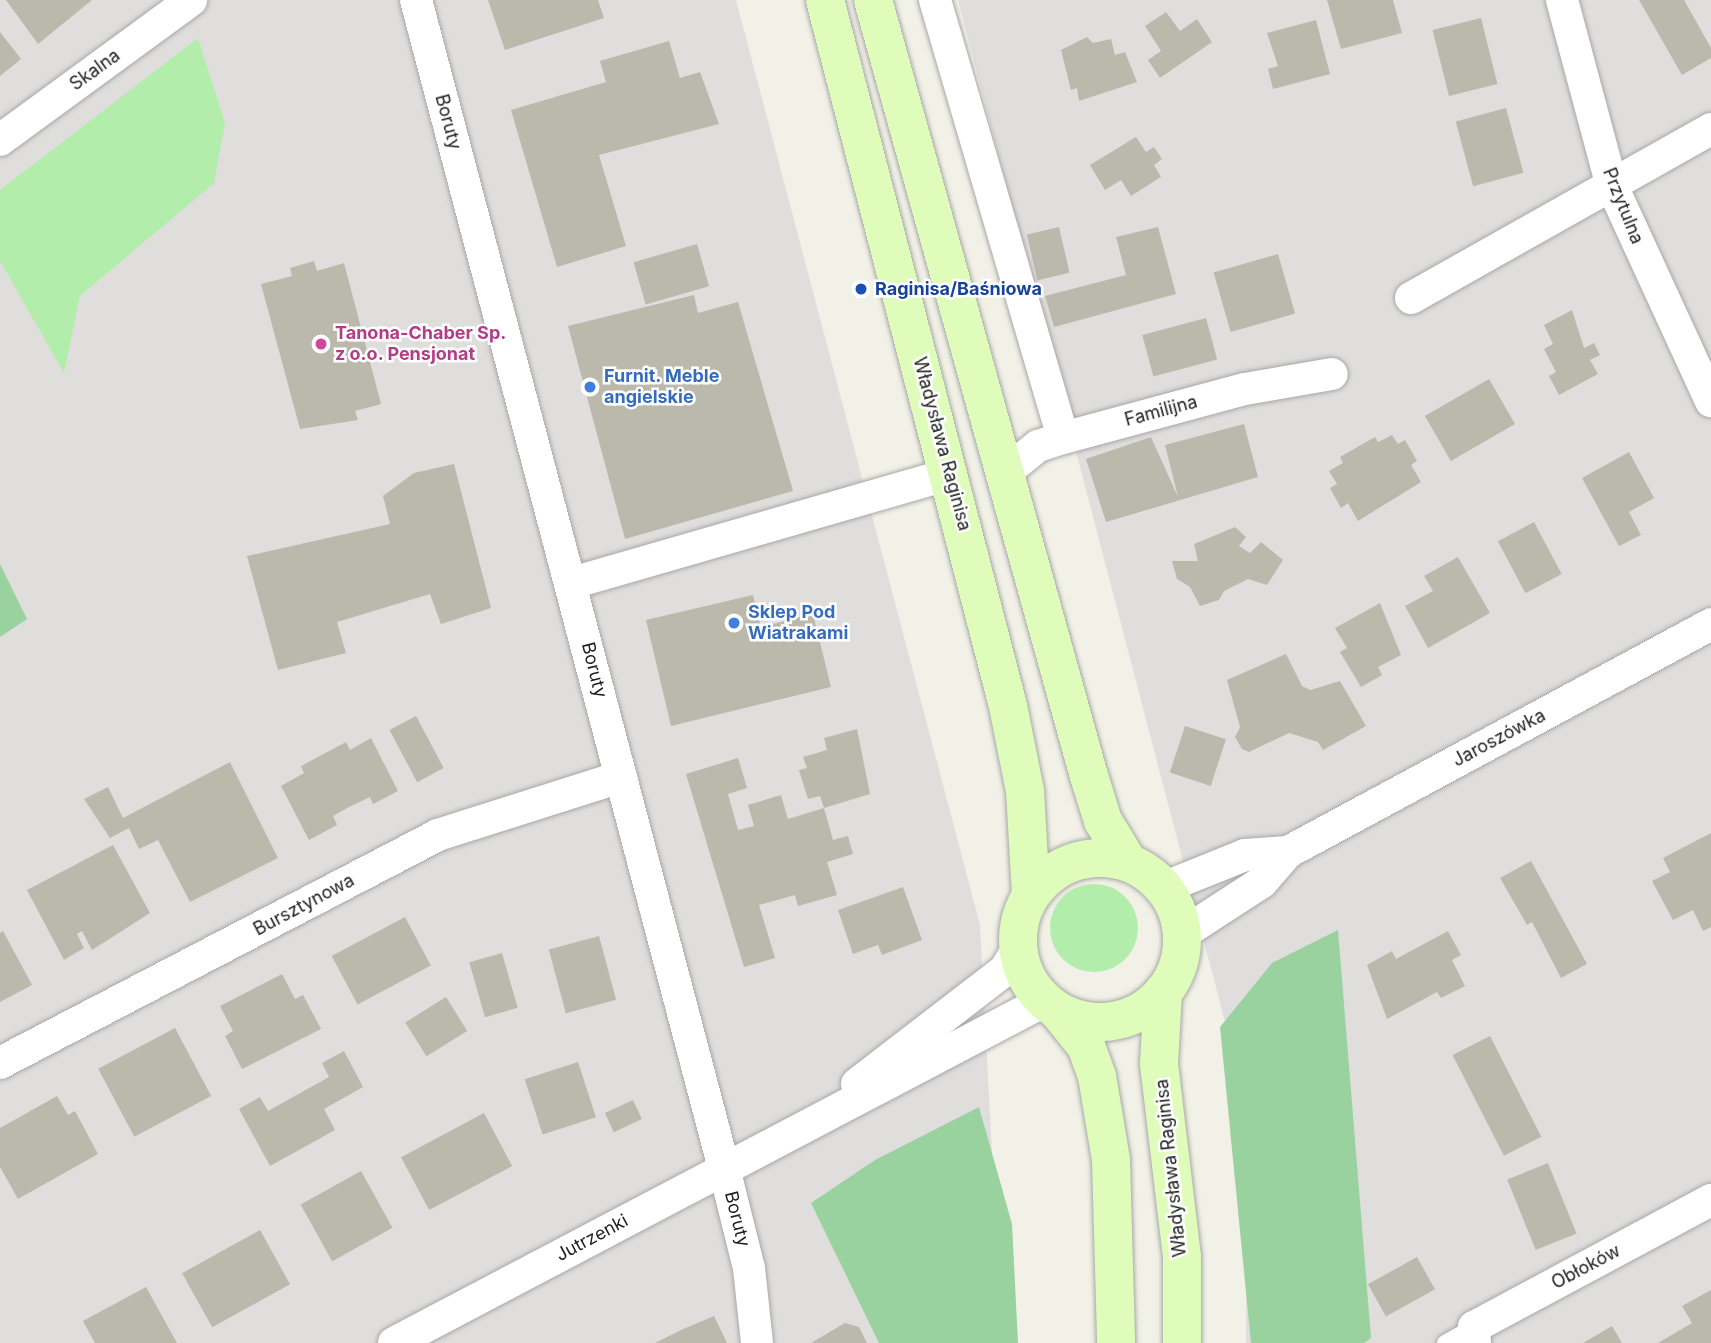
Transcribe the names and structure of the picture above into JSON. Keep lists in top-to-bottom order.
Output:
{
  "streets": {
    "main road": ["Władysława Raginisa"],
    "street": [
      "Skalna",
      "Boruty",
      "Przytulna",
      "Familijna",
      "Jaroszówka",
      "Bursztynowa",
      "Jutrzenki",
      "Obłoków"
    ]
  },
  "crossings": [
    ["Boruty", "Bursztynowa"],
    ["Boruty", "Jutrzenki"],
    ["Władysława Raginisa", "Jaroszówka"],
    ["Władysława Raginisa", "Jutrzenki"],
    ["Jaroszówka", "Jutrzenki"]
  ],
  "places": [
    "Raginisa/Baśniowa",
    "Tanona-Chaber Sp. z o.o. Pensjonat",
    "Furnit. Meble angielskie",
    "Sklep Pod Wiatrakami"
  ]
}
